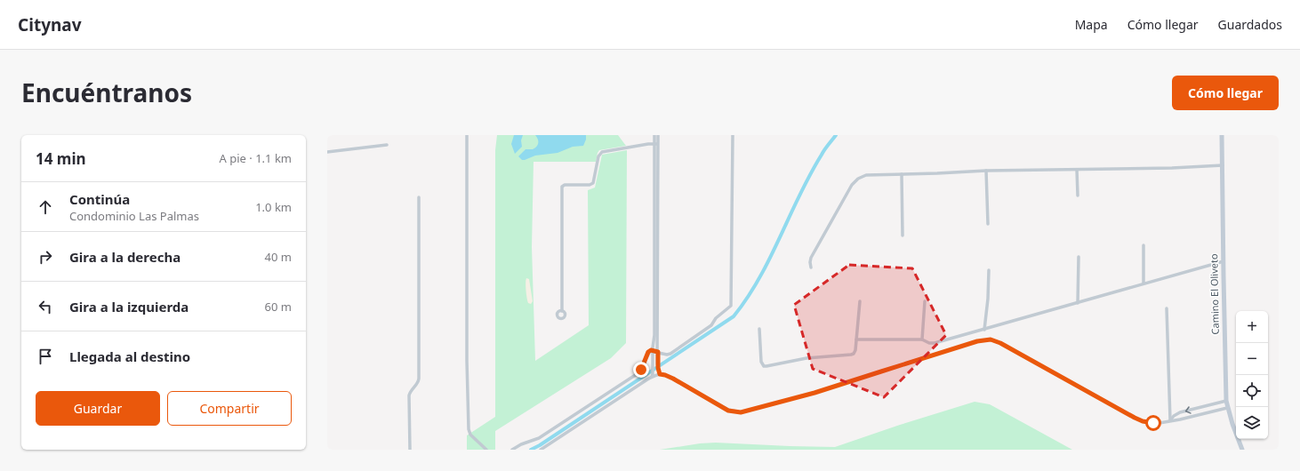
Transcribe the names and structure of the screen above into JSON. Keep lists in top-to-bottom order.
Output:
{
  "streets": {
    "main road": ["Camino El Oliveto"]
  },
  "page": {
    "header": "Citynav",
    "nav": ["Mapa", "Cómo llegar", "Guardados"],
    "title": "Encuéntranos",
    "buttons": [
      "Cómo llegar",
      ["Guardar", "Compartir"]
    ],
    "heading": ["14 min", "A pie · 1.1 km"],
    "list": [
      ["Continúa", "Condominio Las Palmas", "1.0 km"],
      ["Gira a la derecha", "40 m"],
      ["Gira a la izquierda", "60 m"],
      "Llegada al destino"
    ],
    "map_buttons": ["+", "−"]
  }
}
